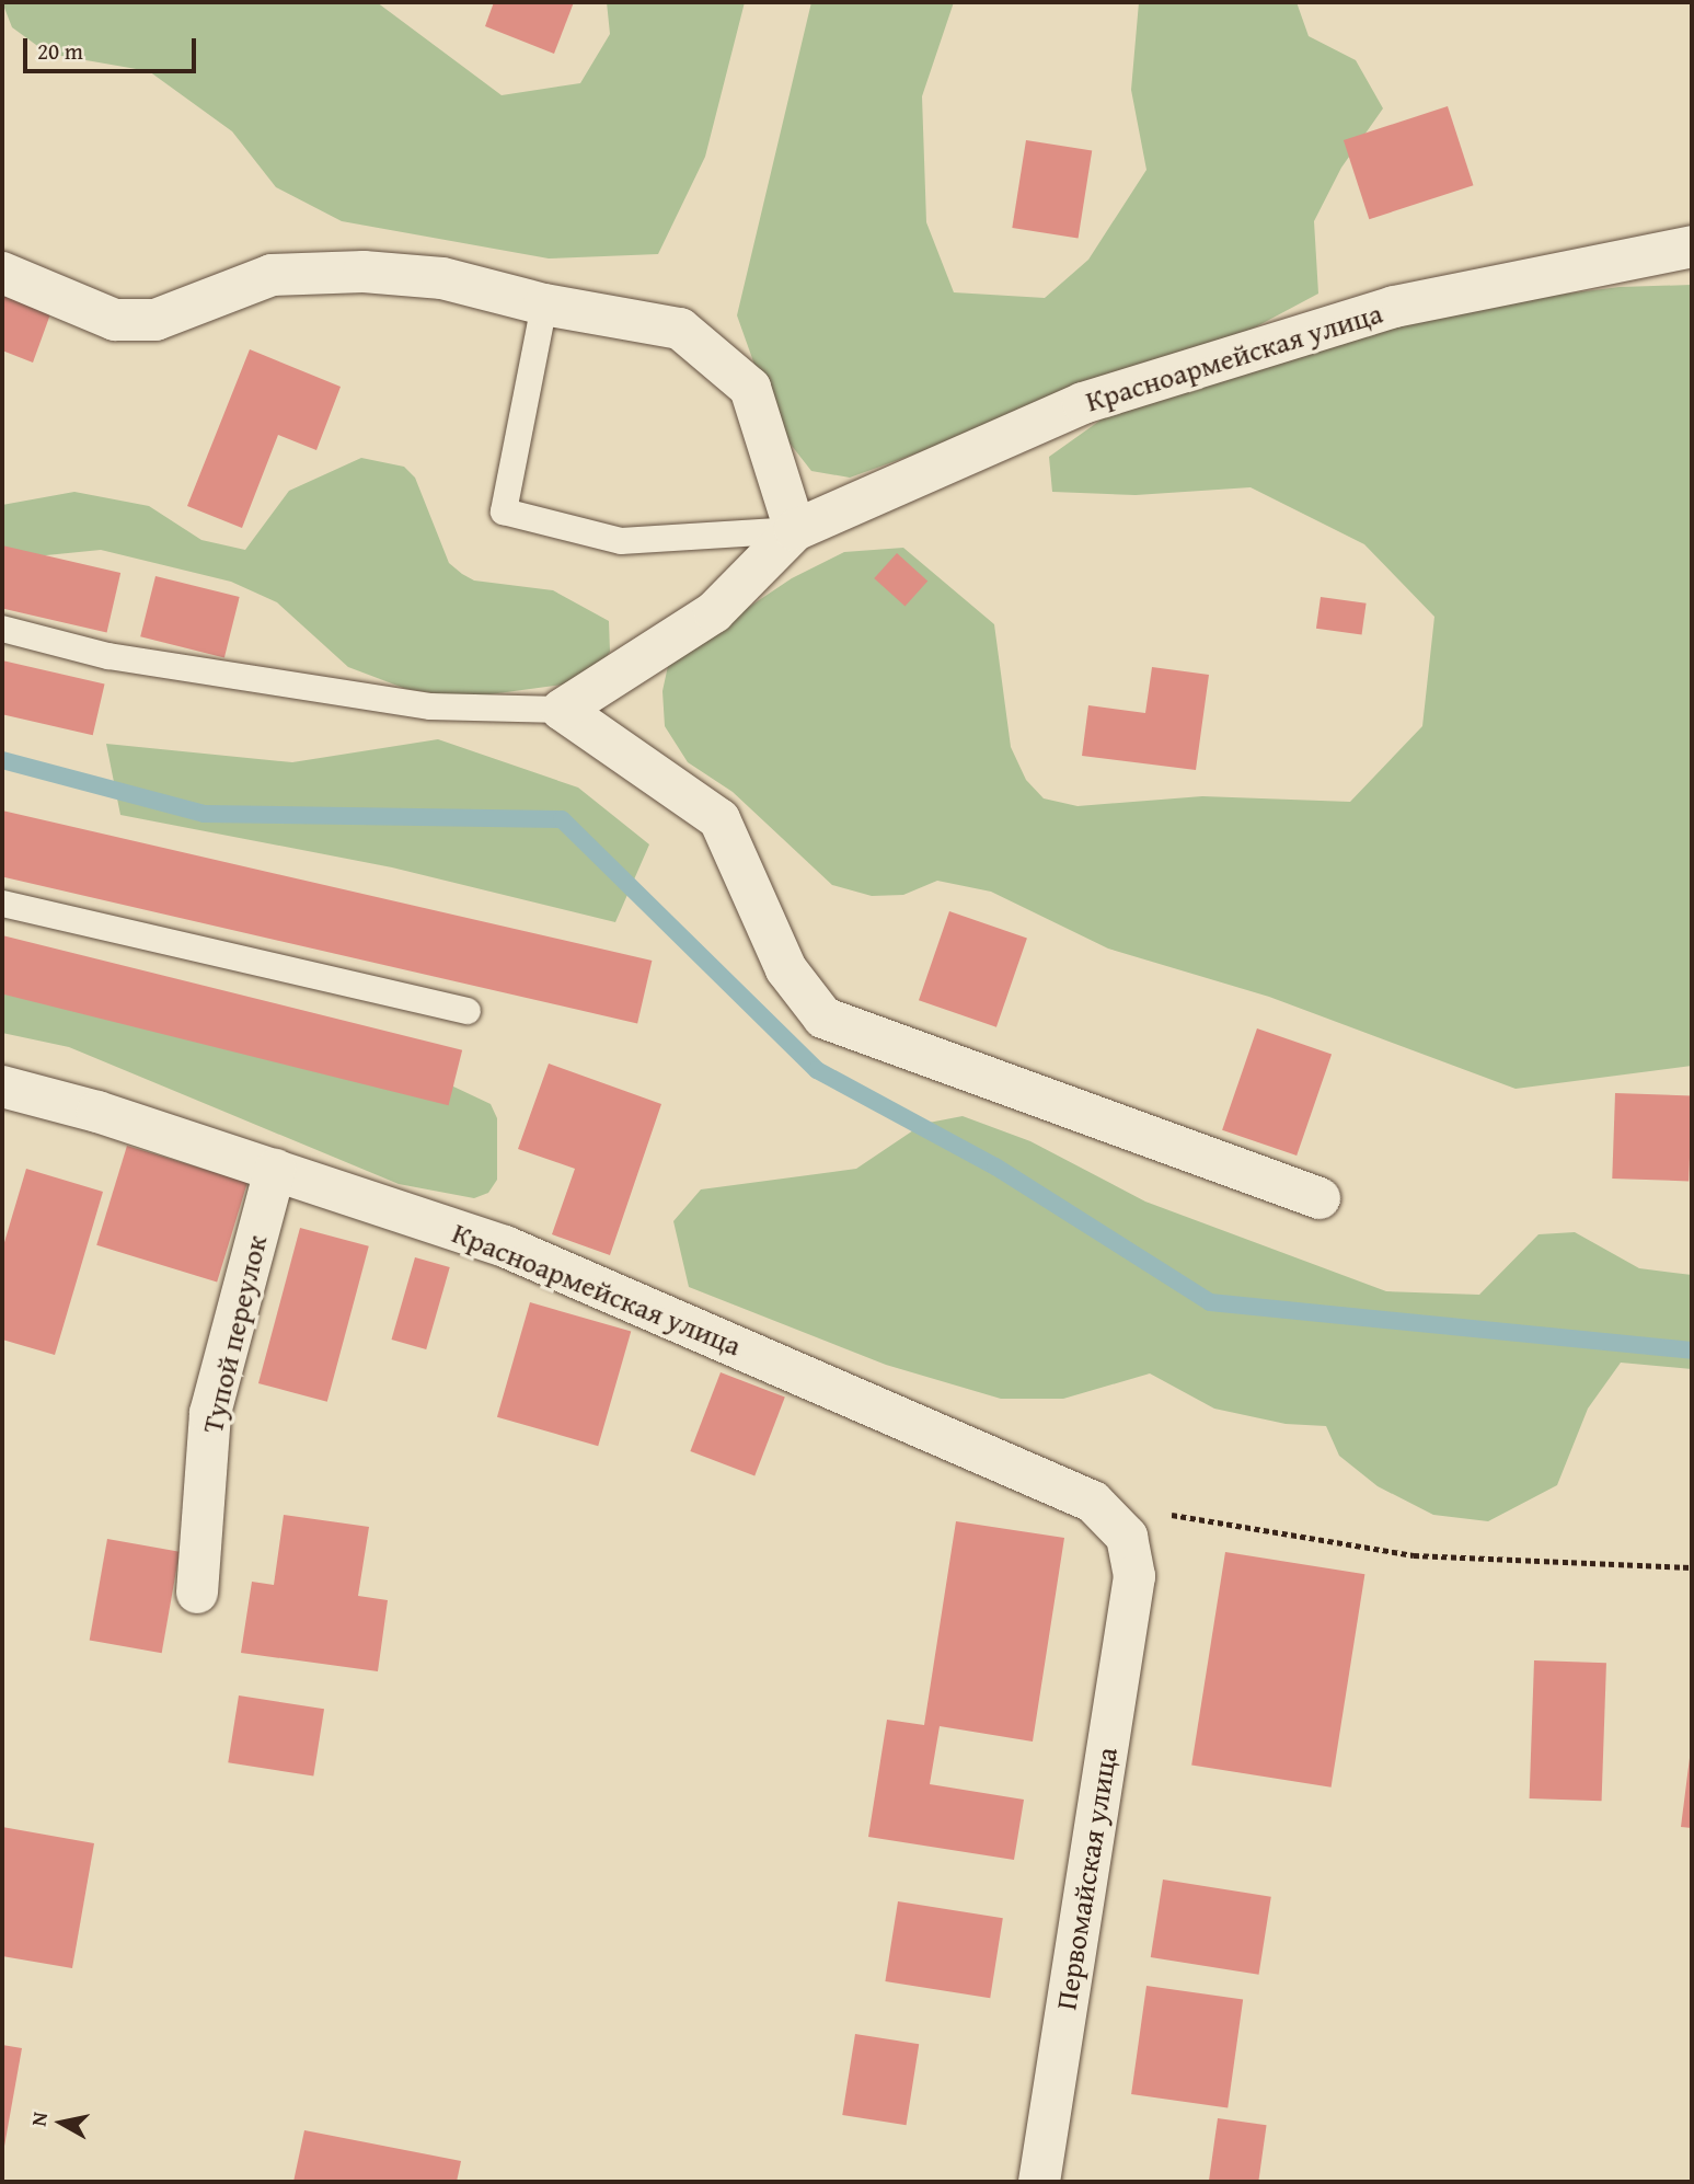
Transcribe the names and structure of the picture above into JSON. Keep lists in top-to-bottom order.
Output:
{
  "streets": {
    "street": ["Красноармейская улица", "Тупой переулок", "Первомайская улица"]
  },
  "crossings": [
    ["Красноармейская улица", "Тупой переулок"],
    ["Красноармейская улица", "Первомайская улица"]
  ],
  "scale_bar": "20 m",
  "north": "left"
}
